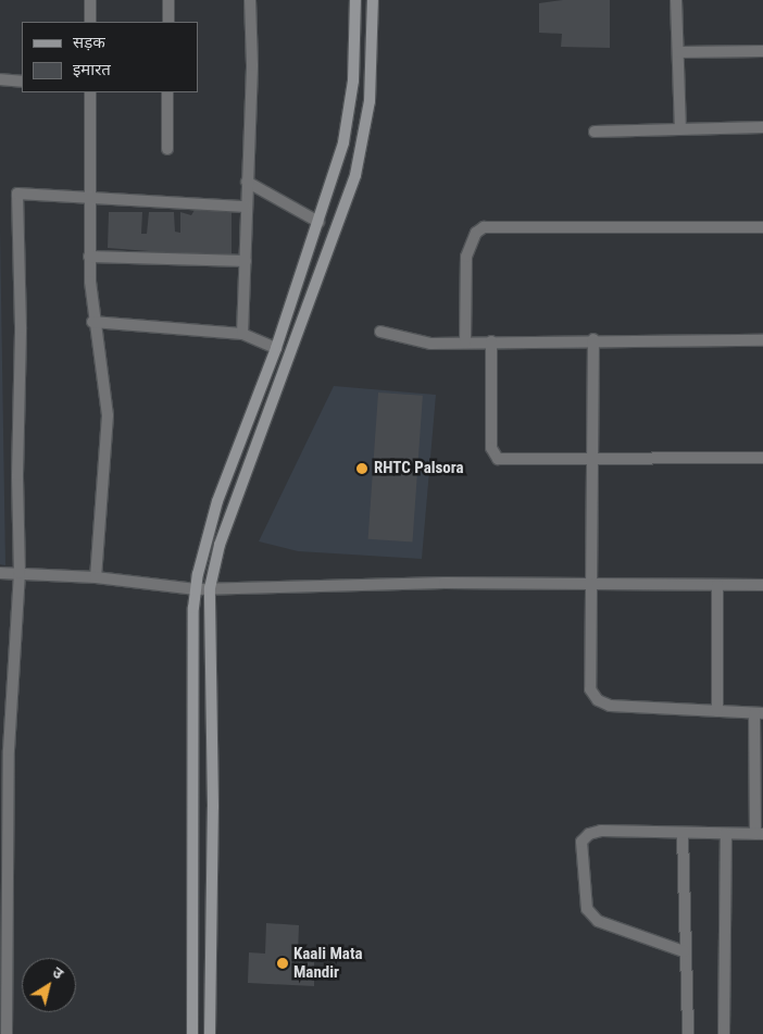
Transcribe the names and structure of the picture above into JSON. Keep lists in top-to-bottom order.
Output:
{
  "places": ["RHTC Palsora", "Kaali Mata Mandir"],
  "legend": ["सड़क", "इमारत"],
  "north": "top right"
}
